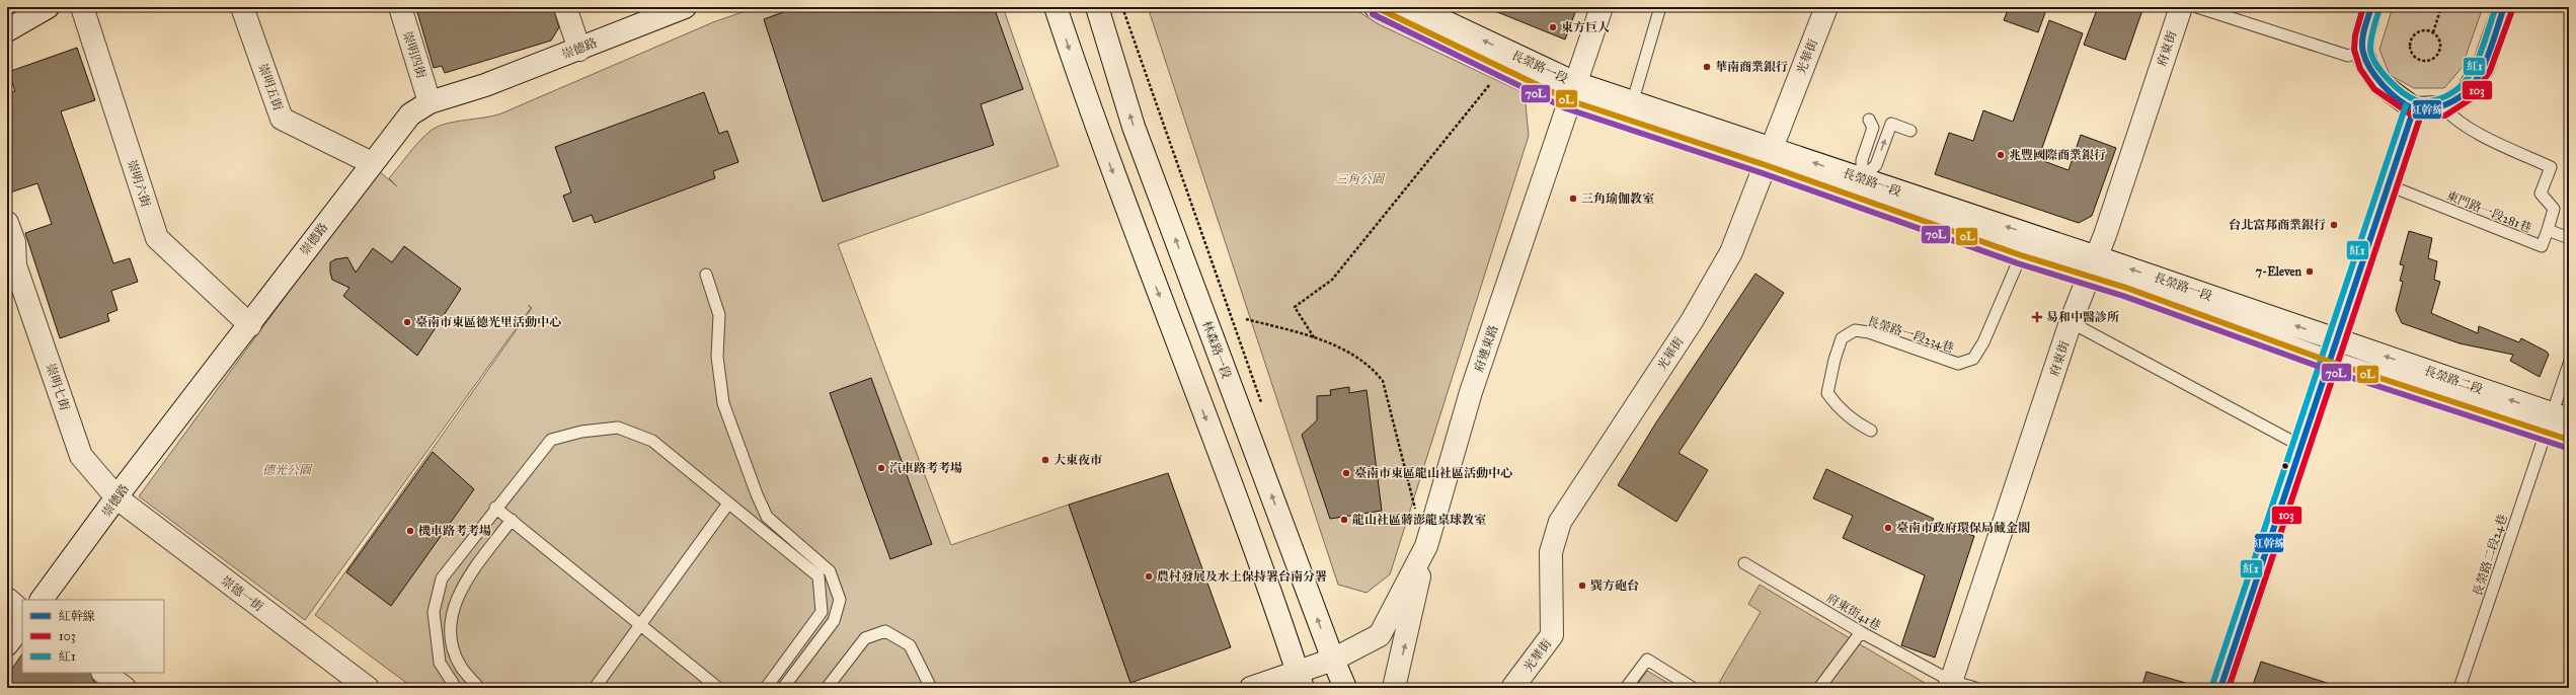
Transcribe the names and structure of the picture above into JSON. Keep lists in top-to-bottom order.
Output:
{
  "streets": {
    "street": [
      "崇德路",
      "府東街",
      "崇明四街",
      "光華街",
      "長榮路一段",
      "崇明五街",
      "崇明六街",
      "府連東路",
      "林森路一段",
      "長榮路二段",
      "崇明七街",
      "崇德一街"
    ],
    "lane": [
      "東門路一段281巷",
      "長榮路一段234巷",
      "長榮路二段24巷",
      "府東街41巷"
    ]
  },
  "crossings": [
    ["崇德路", "崇明四街"],
    ["崇德路", "崇明五街"],
    ["崇德路", "崇明六街"],
    ["崇德路", "崇明七街"],
    ["崇德路", "崇德一街"],
    ["府東街", "長榮路一段"],
    ["府東街", "府東街41巷"],
    ["光華街", "長榮路一段"],
    ["長榮路一段", "長榮路一段234巷"],
    ["長榮路一段", "府連東路"],
    ["長榮路一段", "長榮路二段"],
    ["府連東路", "林森路一段"],
    ["長榮路二段", "長榮路二段24巷"],
    ["崇明七街", "崇德一街"]
  ],
  "parks": ["三角公園", "德光公園"],
  "places": {
    "other": [
      "東方巨人",
      "華南商業銀行",
      "兆豐國際商業銀行",
      "三角瑜伽教室",
      "台北富邦商業銀行",
      "7-Eleven",
      "臺南市東區德光里活動中心",
      "大東夜市",
      "汽車路考考場",
      "臺南市東區龍山社區活動中心",
      "龍山社區蔣澎龍桌球教室",
      "臺南市政府環保局藏金閣",
      "機車路考考場",
      "農村發展及水土保持署台南分署",
      "巽方砲台"
    ],
    "health": ["易和中醫診所"]
  },
  "lines": [
    "transit line 紅幹線",
    "transit line 103",
    "transit line 紅1",
    "transit line 0L",
    "transit line 70L"
  ],
  "legend": ["紅幹線", "103", "紅1"]
}
